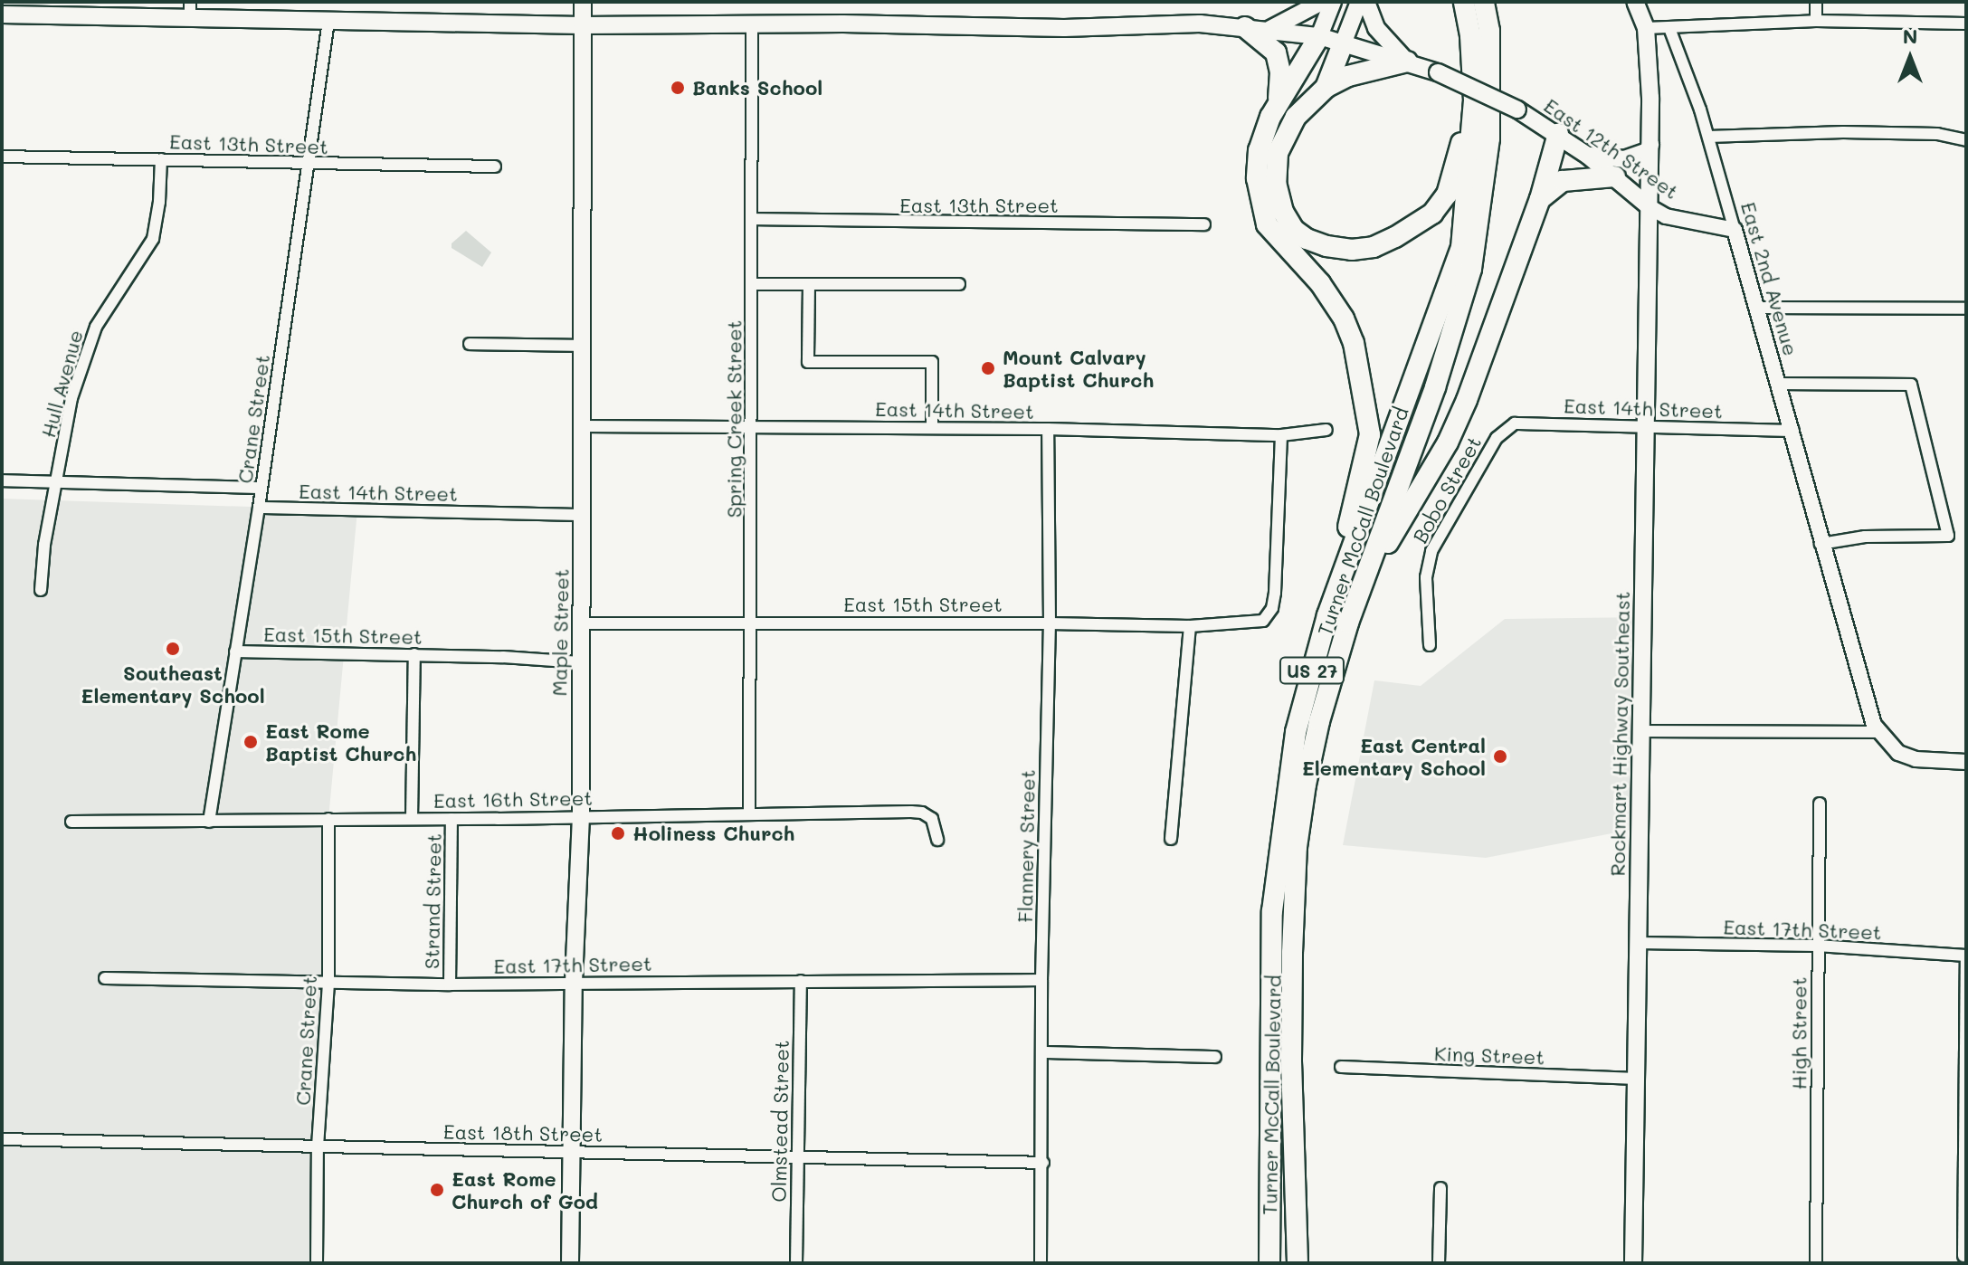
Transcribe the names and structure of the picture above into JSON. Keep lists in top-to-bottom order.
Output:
{
  "streets": {
    "highway": ["Turner McCall Boulevard", "US 27"],
    "main road": ["East 12th Street", "Maple Street", "Rockmart Highway Southeast"],
    "street": [
      "East 13th Street",
      "East 2nd Avenue",
      "Hull Avenue",
      "East 14th Street",
      "Crane Street",
      "Spring Creek Street",
      "Bobo Street",
      "East 15th Street",
      "East 16th Street",
      "Flannery Street",
      "Strand Street",
      "East 17th Street",
      "High Street",
      "King Street",
      "Olmstead Street",
      "East 18th Street"
    ]
  },
  "crossings": [
    ["East 13th Street", "Hull Avenue"],
    ["East 13th Street", "Crane Street"],
    ["East 13th Street", "Spring Creek Street"],
    ["East 12th Street", "East 2nd Avenue"],
    ["East 12th Street", "Crane Street"],
    ["East 12th Street", "Spring Creek Street"],
    ["East 12th Street", "Maple Street"],
    ["East 12th Street", "Rockmart Highway Southeast"],
    ["East 2nd Avenue", "East 14th Street"],
    ["East 14th Street", "Crane Street"],
    ["East 14th Street", "Spring Creek Street"],
    ["East 14th Street", "Bobo Street"],
    ["East 14th Street", "East 15th Street"],
    ["East 14th Street", "Maple Street"],
    ["East 14th Street", "Rockmart Highway Southeast"],
    ["East 14th Street", "Flannery Street"],
    ["Crane Street", "East 15th Street"],
    ["Crane Street", "East 16th Street"],
    ["Crane Street", "East 17th Street"],
    ["Crane Street", "East 18th Street"],
    ["Spring Creek Street", "East 15th Street"],
    ["Spring Creek Street", "East 16th Street"],
    ["East 15th Street", "Maple Street"],
    ["East 15th Street", "Flannery Street"],
    ["East 15th Street", "Strand Street"],
    ["Maple Street", "East 16th Street"],
    ["Maple Street", "East 17th Street"],
    ["Maple Street", "East 18th Street"],
    ["Rockmart Highway Southeast", "East 17th Street"],
    ["Rockmart Highway Southeast", "King Street"],
    ["East 16th Street", "Strand Street"],
    ["Flannery Street", "East 17th Street"],
    ["Flannery Street", "East 18th Street"],
    ["Strand Street", "East 17th Street"],
    ["East 17th Street", "High Street"],
    ["East 17th Street", "Olmstead Street"],
    ["Olmstead Street", "East 18th Street"]
  ],
  "places": [
    "Banks School",
    "Mount Calvary Baptist Church",
    "Southeast Elementary School",
    "East Rome Baptist Church",
    "East Central Elementary School",
    "Holiness Church",
    "East Rome Church of God"
  ],
  "north": "top"
}
